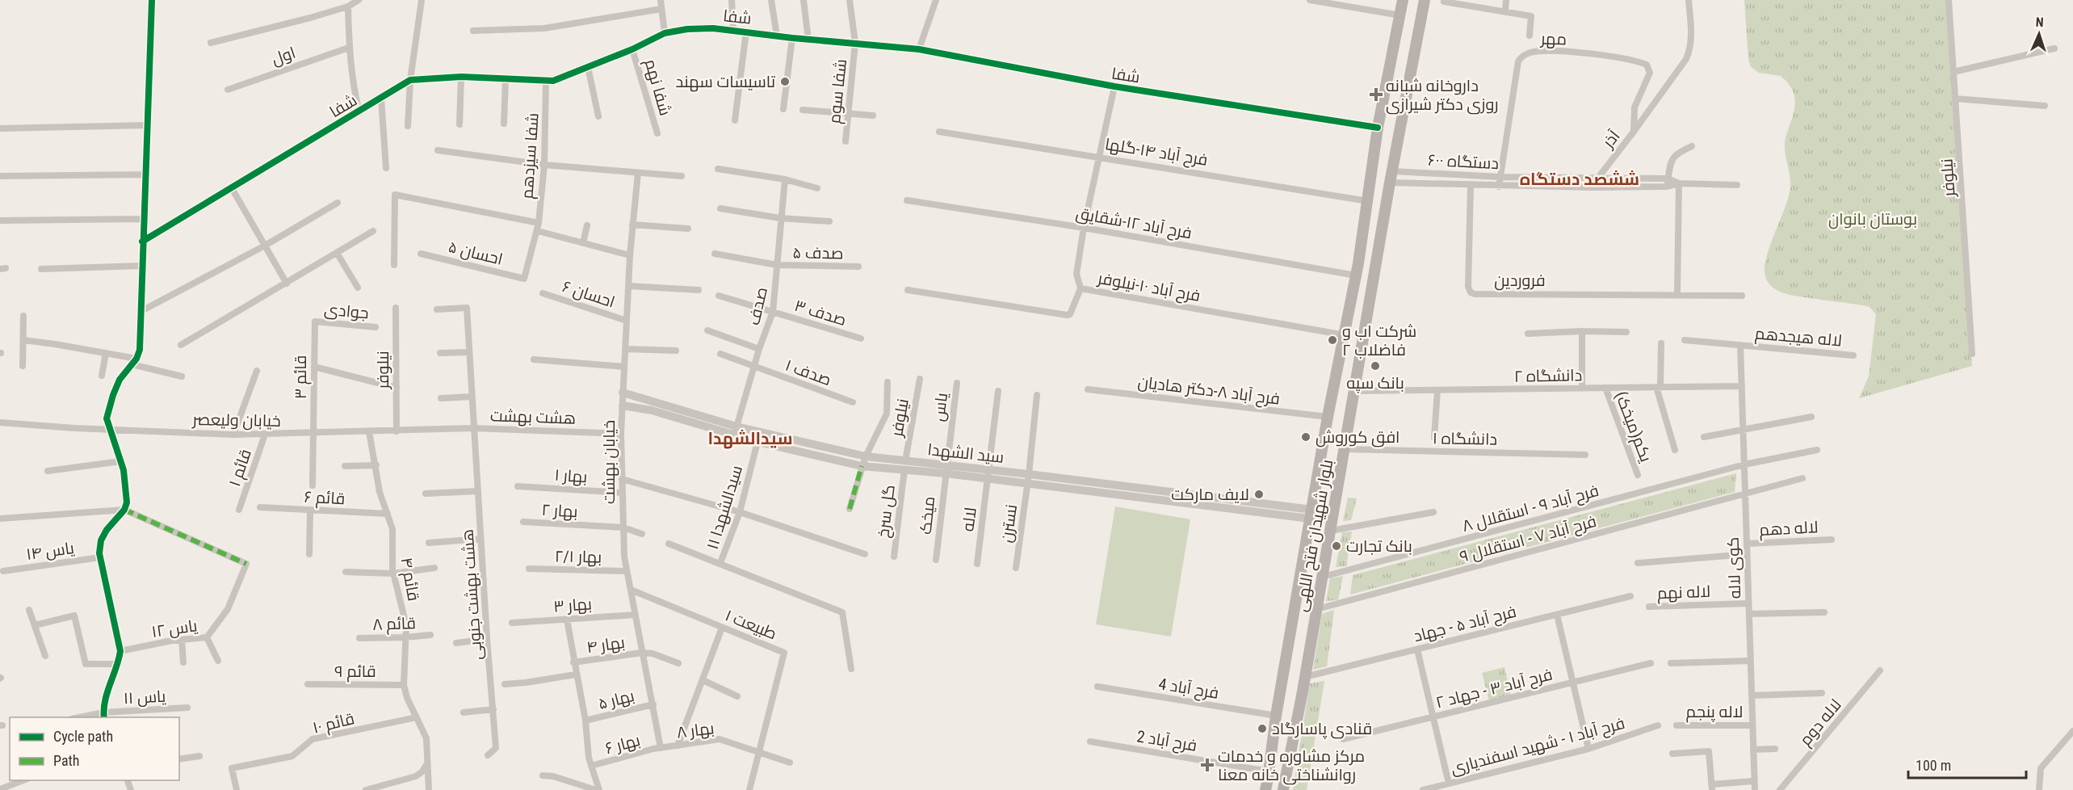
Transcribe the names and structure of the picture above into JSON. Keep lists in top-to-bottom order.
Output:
{
  "streets": {
    "main road": ["بلوار شهیدان فتح اللهی"],
    "street": [
      "شفا",
      "مهر",
      "اول",
      "شفا نهم",
      "شفا سوم",
      "آذر",
      "فرح آباد ۱۴-گلها",
      "شفا سیزدهم",
      "۶۰۰ دستگاه",
      "نیلوفر",
      "فرح آباد ۱۲-شقایق",
      "احسان ۵",
      "صدف ۵",
      "فروردین",
      "فرح آباد ۱۰-نیلوفر",
      "احسان ۶",
      "صدف",
      "جوادی",
      "صدف ۳",
      "لاله هیجدهم",
      "صدف ۱",
      "دانشگاه ۲",
      "قائم ۳",
      "فرح آباد ۸-دکتر هادیان",
      "یاس",
      "هشت بهشت",
      "خیابان ولیعصر",
      "یکم(میخک)",
      "دانشگاه ۱",
      "سید الشهدا",
      "خیابان بهشت",
      "قائم ۱",
      "بهار ۱",
      "قائم ۶",
      "سیدالشهدا ۱۱",
      "فرح آباد ۹ - استقلال ۸",
      "بهار ۲",
      "گل سرخ",
      "میخک",
      "لاله",
      "نسترن",
      "لاله دهم",
      "فرح آباد ۷ - استقلال ۹",
      "یاس ۱۴",
      "بهار ۲/۱",
      "کوی لاله",
      "قائم ۴",
      "لاله نهم",
      "هشت بهشت جنوبی",
      "بهار ۳",
      "قائم ۸",
      "فرح آباد ۵ - جهاد",
      "طبیعت ۱",
      "یاس ۱۲",
      "بهار ۴",
      "قائم ۹",
      "فرح آباد 4",
      "فرح آباد ۳ - جهاد ۲",
      "یاس ۱۱",
      "بهار ۵",
      "لاله پنجم",
      "لاله دوم",
      "قائم ۱۰",
      "بهار ۸",
      "فرح آباد 2",
      "بهار ۶",
      "فرح آباد ۱ - شهید اسفندیاری"
    ]
  },
  "crossings": [
    ["شفا", "شفا نهم"],
    ["شفا", "شفا سوم"],
    ["شفا", "شفا سیزدهم"],
    ["شفا", "بلوار شهیدان فتح اللهی"],
    ["مهر", "آذر"],
    ["مهر", "۶۰۰ دستگاه"],
    ["آذر", "۶۰۰ دستگاه"],
    ["فرح آباد ۱۴-گلها", "بلوار شهیدان فتح اللهی"],
    ["شفا سیزدهم", "احسان ۵"],
    ["۶۰۰ دستگاه", "فروردین"],
    ["۶۰۰ دستگاه", "بلوار شهیدان فتح اللهی"],
    ["نیلوفر", "خیابان ولیعصر"],
    ["نیلوفر", "سید الشهدا"],
    ["نیلوفر", "گل سرخ"],
    ["فرح آباد ۱۲-شقایق", "بلوار شهیدان فتح اللهی"],
    ["صدف ۵", "صدف"],
    ["فرح آباد ۱۰-نیلوفر", "بلوار شهیدان فتح اللهی"],
    ["احسان ۶", "خیابان بهشت"],
    ["صدف", "صدف ۳"],
    ["صدف", "صدف ۱"],
    ["صدف", "سید الشهدا"],
    ["جوادی", "قائم ۳"],
    ["لاله هیجدهم", "کوی لاله"],
    ["دانشگاه ۲", "یکم(میخک)"],
    ["دانشگاه ۲", "بلوار شهیدان فتح اللهی"],
    ["دانشگاه ۲", "کوی لاله"],
    ["قائم ۳", "خیابان ولیعصر"],
    ["فرح آباد ۸-دکتر هادیان", "بلوار شهیدان فتح اللهی"],
    ["یاس", "سید الشهدا"],
    ["یاس", "میخک"],
    ["هشت بهشت", "خیابان ولیعصر"],
    ["هشت بهشت", "خیابان بهشت"],
    ["هشت بهشت", "هشت بهشت جنوبی"],
    ["خیابان ولیعصر", "قائم ۱"],
    ["خیابان ولیعصر", "قائم ۴"],
    ["خیابان ولیعصر", "هشت بهشت جنوبی"],
    ["دانشگاه ۱", "بلوار شهیدان فتح اللهی"],
    ["سید الشهدا", "خیابان بهشت"],
    ["سید الشهدا", "سیدالشهدا ۱۱"],
    ["سید الشهدا", "گل سرخ"],
    ["سید الشهدا", "میخک"],
    ["سید الشهدا", "لاله"],
    ["سید الشهدا", "نسترن"],
    ["سید الشهدا", "بلوار شهیدان فتح اللهی"],
    ["خیابان بهشت", "بهار ۱"],
    ["خیابان بهشت", "بهار ۲"],
    ["خیابان بهشت", "بهار ۲/۱"],
    ["خیابان بهشت", "بهار ۳"],
    ["خیابان بهشت", "طبیعت ۱"],
    ["خیابان بهشت", "بهار ۴"],
    ["خیابان بهشت", "بهار ۵"],
    ["خیابان بهشت", "بهار ۸"],
    ["خیابان بهشت", "بهار ۶"],
    ["قائم ۶", "قائم ۴"],
    ["فرح آباد ۹ - استقلال ۸", "بلوار شهیدان فتح اللهی"],
    ["فرح آباد ۹ - استقلال ۸", "کوی لاله"],
    ["لاله دهم", "کوی لاله"],
    ["بلوار شهیدان فتح اللهی", "فرح آباد ۷ - استقلال ۹"],
    ["بلوار شهیدان فتح اللهی", "فرح آباد ۵ - جهاد"],
    ["بلوار شهیدان فتح اللهی", "فرح آباد 4"],
    ["بلوار شهیدان فتح اللهی", "فرح آباد 2"],
    ["فرح آباد ۷ - استقلال ۹", "کوی لاله"],
    ["کوی لاله", "لاله نهم"],
    ["کوی لاله", "لاله پنجم"],
    ["قائم ۴", "قائم ۸"],
    ["قائم ۴", "قائم ۹"],
    ["قائم ۴", "قائم ۱۰"],
    ["طبیعت ۱", "بهار ۸"],
    ["بهار ۸", "بهار ۶"]
  ],
  "districts": ["ششصد دستگاه", "سیدالشهدا"],
  "parks": ["بوستان بانوان"],
  "places": {
    "other": [
      "تاسیسات سهند",
      "شرکت اب و فاضلاب ۲",
      "بانک سپه",
      "افق کوروش",
      "لایف مارکت",
      "بانک تجارت",
      "قنادی پاسارگاد"
    ],
    "health": ["داروخانه شبانه روزی دکتر شیرازی", "مرکز مشاوره و خدمات روانشناختی خانه معنا"]
  },
  "legend": ["Cycle path", "Path"],
  "scale_bar": "100 m",
  "north": "top"
}
